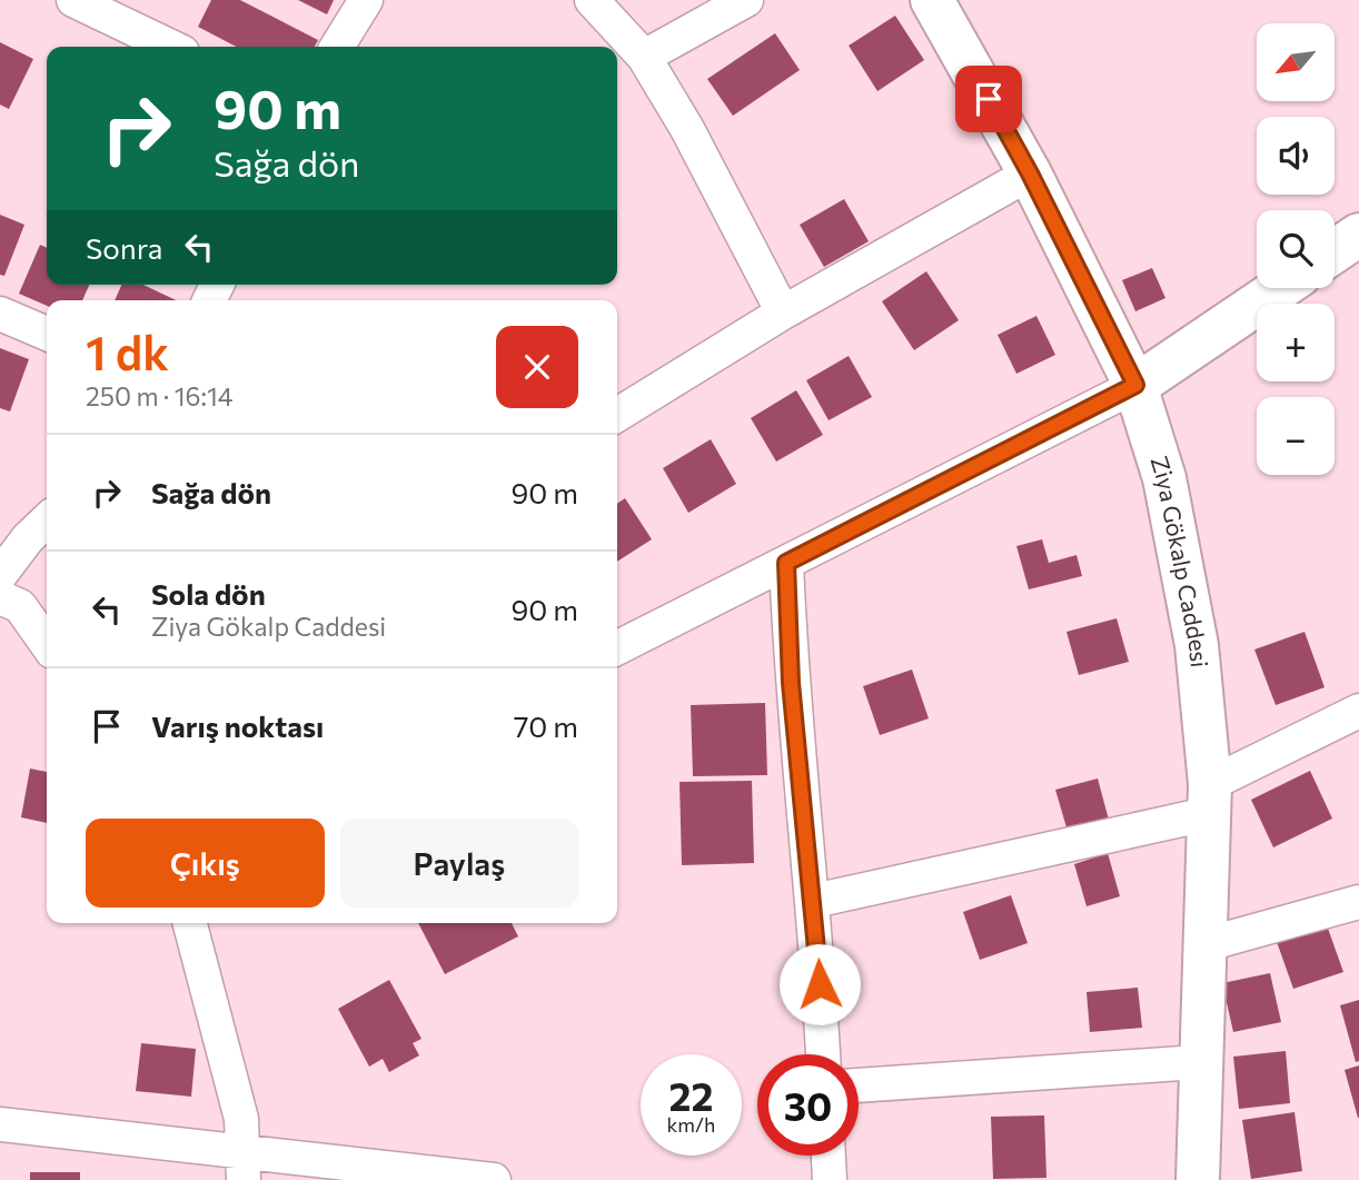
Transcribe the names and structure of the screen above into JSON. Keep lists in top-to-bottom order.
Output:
{
  "streets": {
    "street": ["Ziya Gökalp Caddesi"]
  },
  "north": "bottom left",
  "page": {
    "map_buttons": ["+", "−"],
    "turn": ["90 m", "Sağa dön"],
    "then": "Sonra",
    "heading": ["1 dk", "250 m · 16:14"],
    "list": [
      {
        "name": "Sağa dön",
        "value": "90 m"
      },
      {
        "name": "Sola dön",
        "note": "Ziya Gökalp Caddesi",
        "value": "90 m"
      },
      {
        "name": "Varış noktası",
        "value": "70 m"
      }
    ],
    "buttons": ["Çıkış", "Paylaş"],
    "speed": "22 km/h",
    "limit": "30"
  }
}
